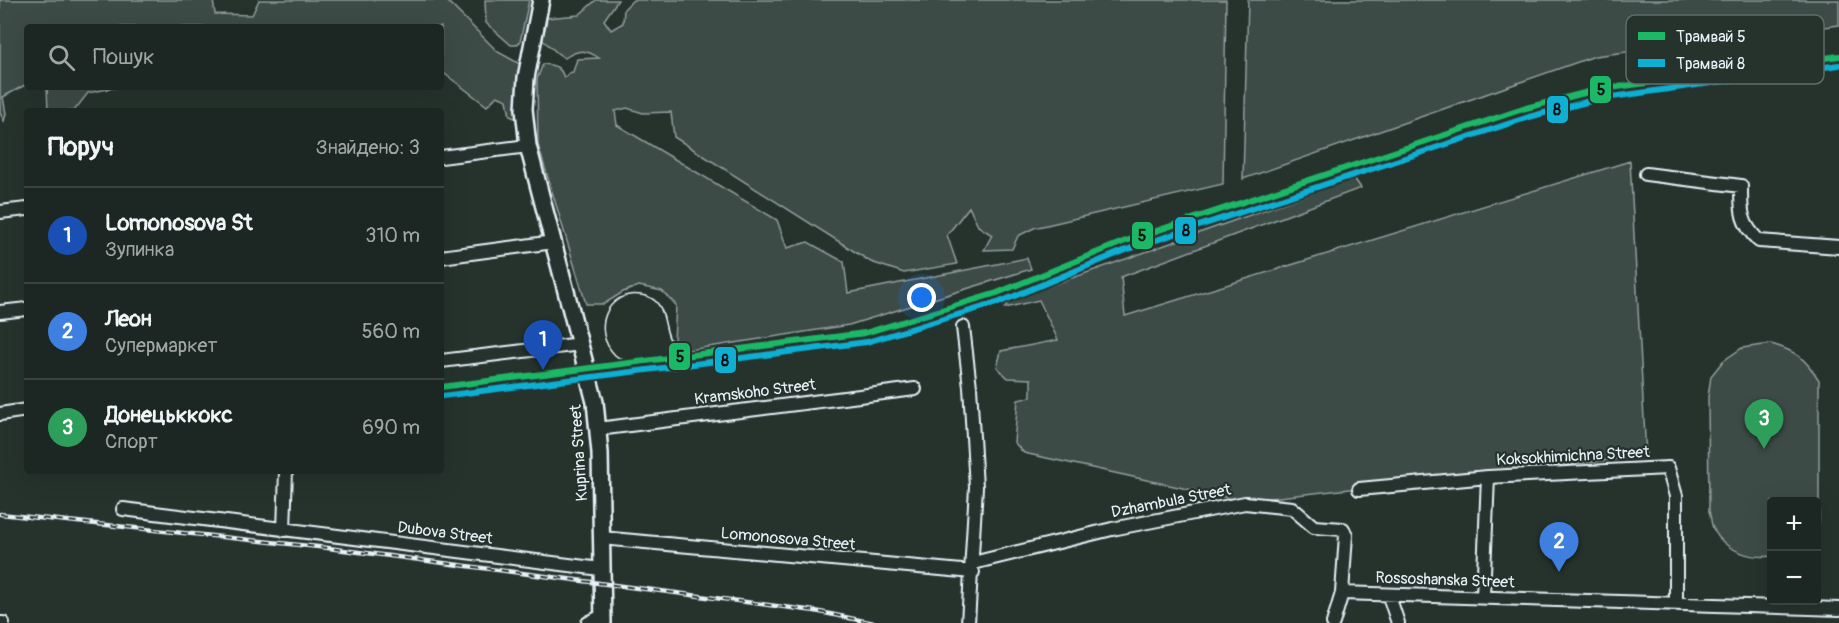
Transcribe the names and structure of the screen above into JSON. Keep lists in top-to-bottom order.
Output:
{
  "streets": {
    "main road": ["Kuprina Street"],
    "street": [
      "Kramskoho Street",
      "Koksokhimichna Street",
      "Dzhambula Street",
      "Dubova Street",
      "Lomonosova Street",
      "Rossoshanska Street"
    ]
  },
  "crossings": [
    ["Kramskoho Street", "Kuprina Street"],
    ["Kuprina Street", "Dubova Street"],
    ["Kuprina Street", "Lomonosova Street"],
    ["Koksokhimichna Street", "Rossoshanska Street"],
    ["Dzhambula Street", "Lomonosova Street"],
    ["Dzhambula Street", "Rossoshanska Street"]
  ],
  "lines": ["tram line 5", "tram line 8"],
  "legend": ["Трамвай 5", "Трамвай 8"],
  "page": {
    "search": "Пошук",
    "heading": ["Поруч", "Знайдено: 3"],
    "list": [
      {
        "mark": "1",
        "name": "Lomonosova St",
        "note": "Зупинка",
        "value": "310 m"
      },
      {
        "mark": "2",
        "name": "Леон",
        "note": "Супермаркет",
        "value": "560 m"
      },
      {
        "mark": "3",
        "name": "Донецьккокс",
        "note": "Спорт",
        "value": "690 m"
      }
    ],
    "pins": ["1", "3", "2"],
    "map_buttons": ["+", "−"]
  }
}
